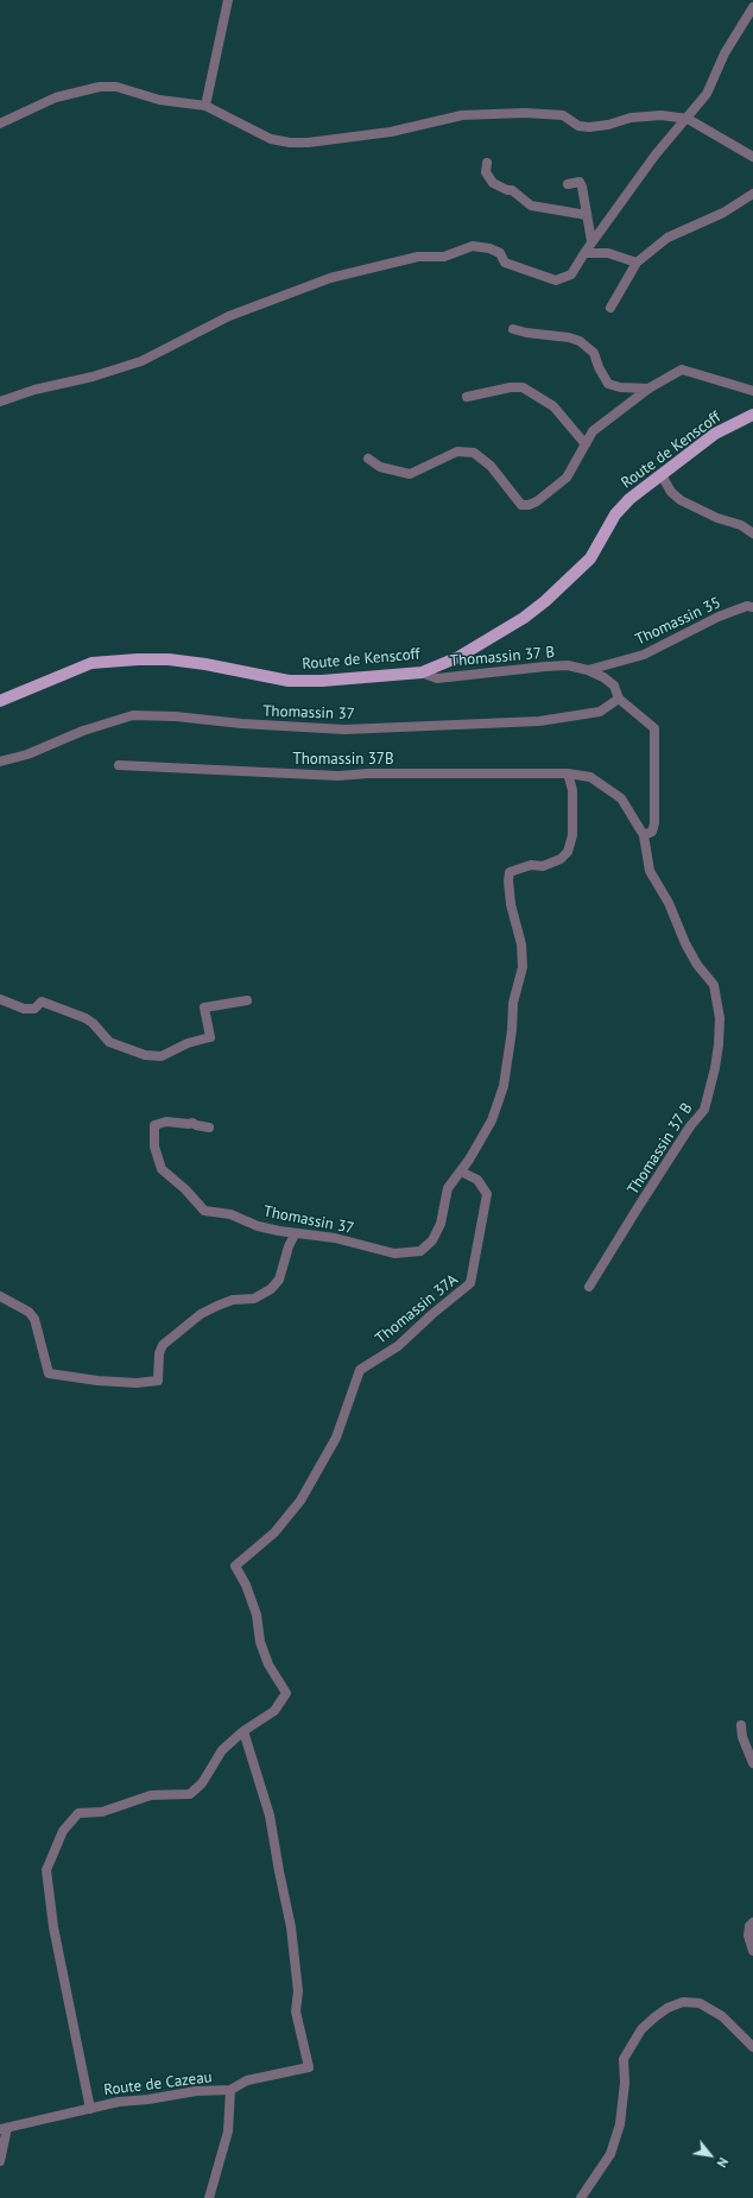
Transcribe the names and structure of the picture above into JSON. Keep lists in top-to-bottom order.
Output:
{
  "streets": {
    "main road": ["Route de Kenscoff"],
    "street": [
      "Thomassin 35",
      "Thomassin 37 B",
      "Thomassin 37",
      "Thomassin 37B",
      "Thomassin 37A",
      "Route de Cazeau"
    ]
  },
  "crossings": [
    ["Route de Kenscoff", "Thomassin 37 B"],
    ["Thomassin 35", "Thomassin 37 B"],
    ["Thomassin 37 B", "Thomassin 37"],
    ["Thomassin 37", "Thomassin 37A"]
  ],
  "north": "bottom right"
}
